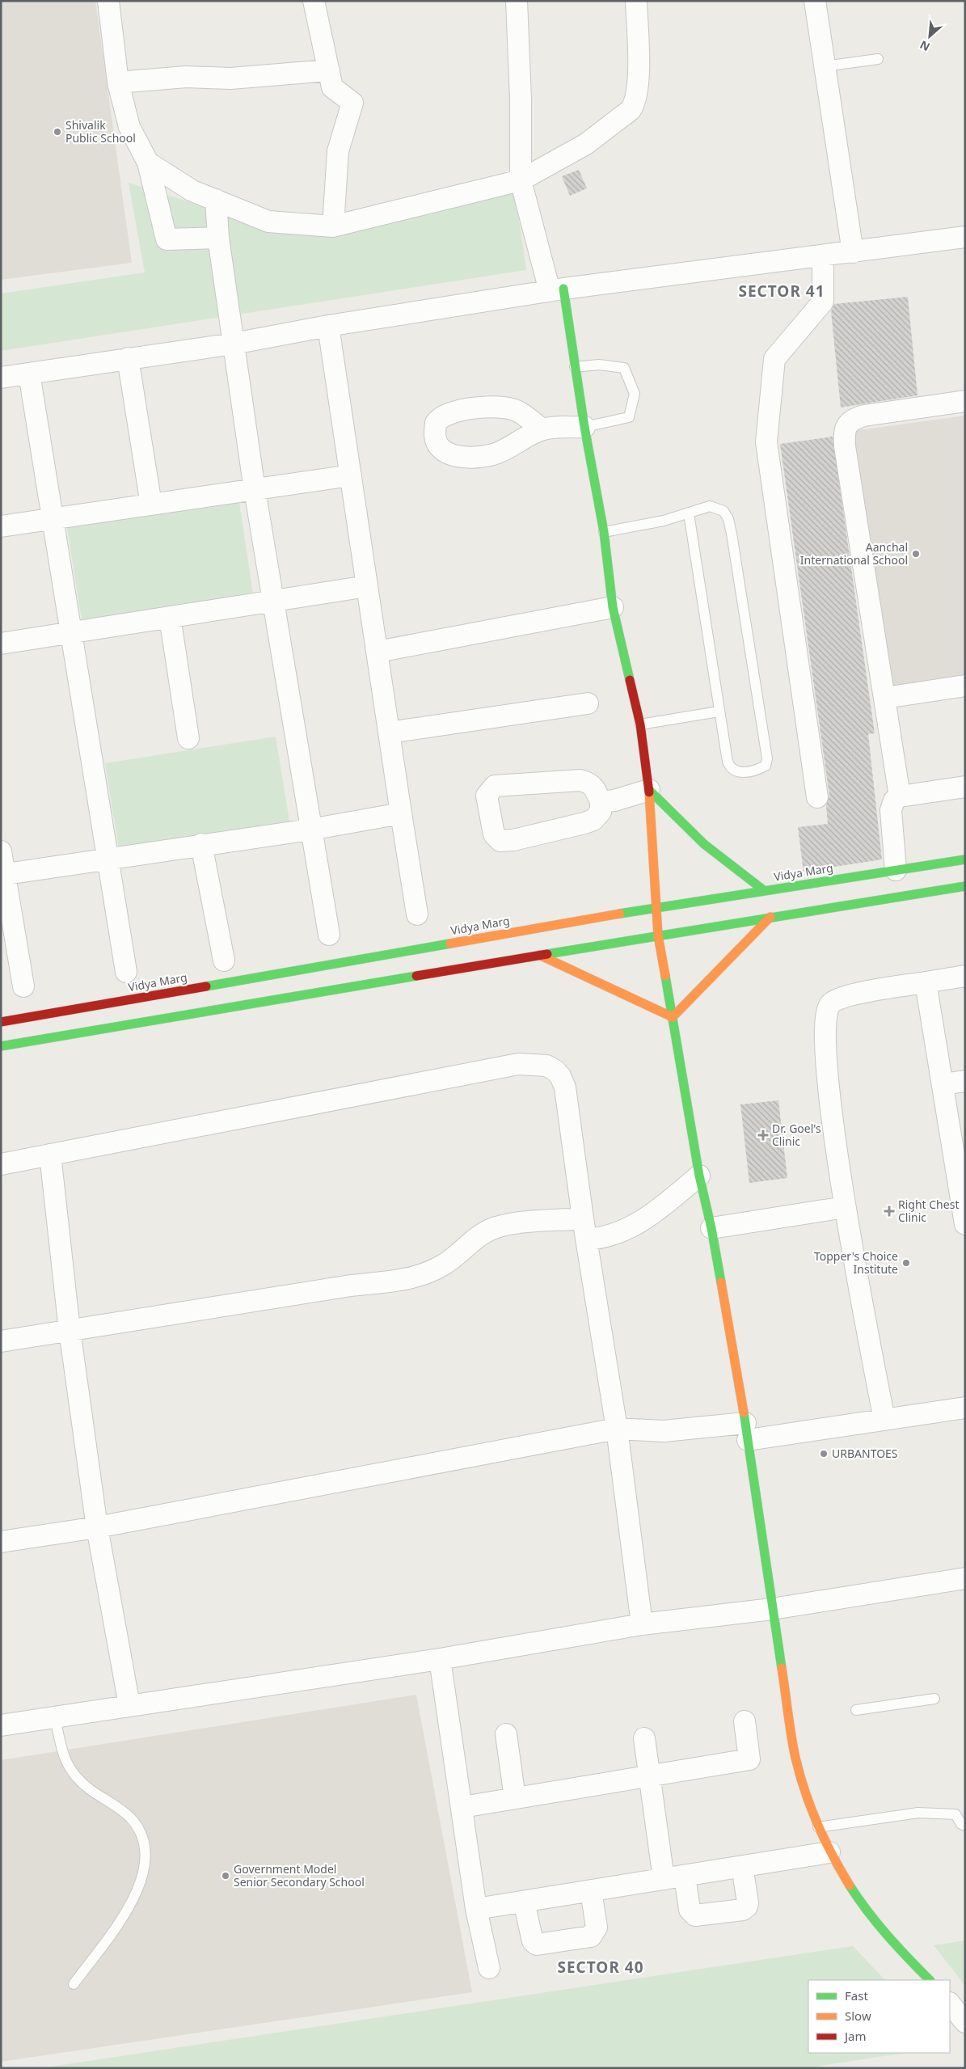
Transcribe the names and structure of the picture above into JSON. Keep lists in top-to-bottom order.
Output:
{
  "streets": {
    "main road": ["Vidya Marg"]
  },
  "districts": ["SECTOR 41", "SECTOR 40"],
  "places": {
    "other": [
      "Shivalik Public School",
      "Aanchal International School",
      "Topper's Choice Institute",
      "URBANTOES",
      "Government Model Senior Secondary School"
    ],
    "health": ["Dr. Goel's Clinic", "Right Chest Clinic"]
  },
  "legend": ["Fast", "Slow", "Jam"],
  "north": "bottom left"
}
